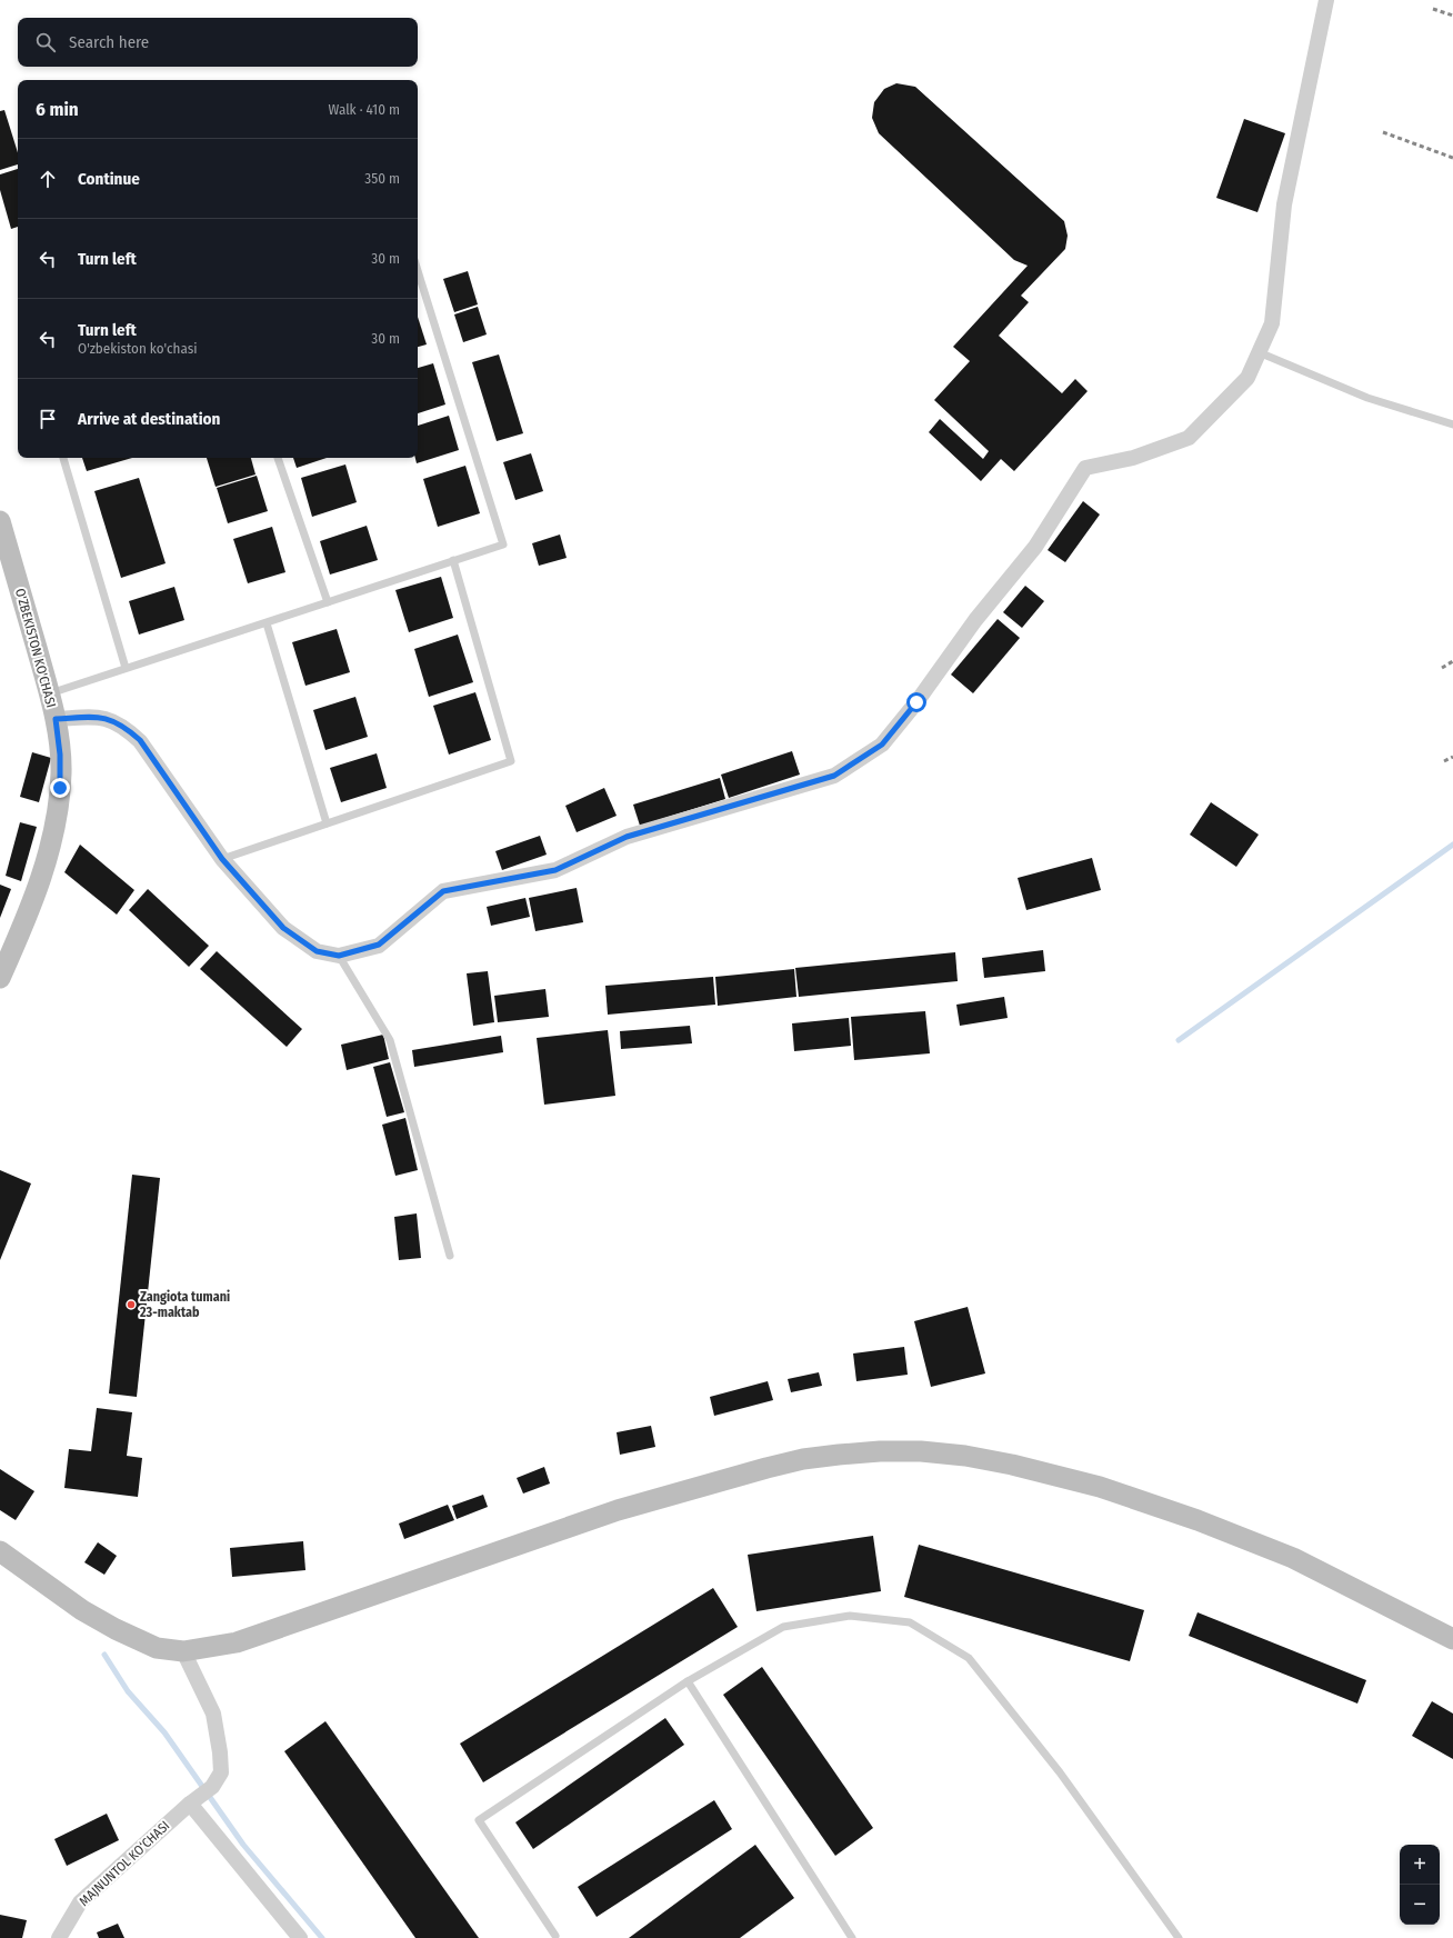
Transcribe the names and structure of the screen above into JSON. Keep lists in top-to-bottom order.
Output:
{
  "streets": {
    "main road": ["O'ZBEKISTON KO'CHASI"],
    "street": ["MAJNUNTOL KO‘CHASI"]
  },
  "places": ["Zangiota tumani 23-maktab"],
  "page": {
    "search": "Search here",
    "heading": ["6 min", "Walk · 410 m"],
    "list": [
      ["Continue", "350 m"],
      ["Turn left", "30 m"],
      ["Turn left", "O'zbekiston ko'chasi", "30 m"],
      "Arrive at destination"
    ],
    "map_buttons": ["+", "−"]
  }
}
